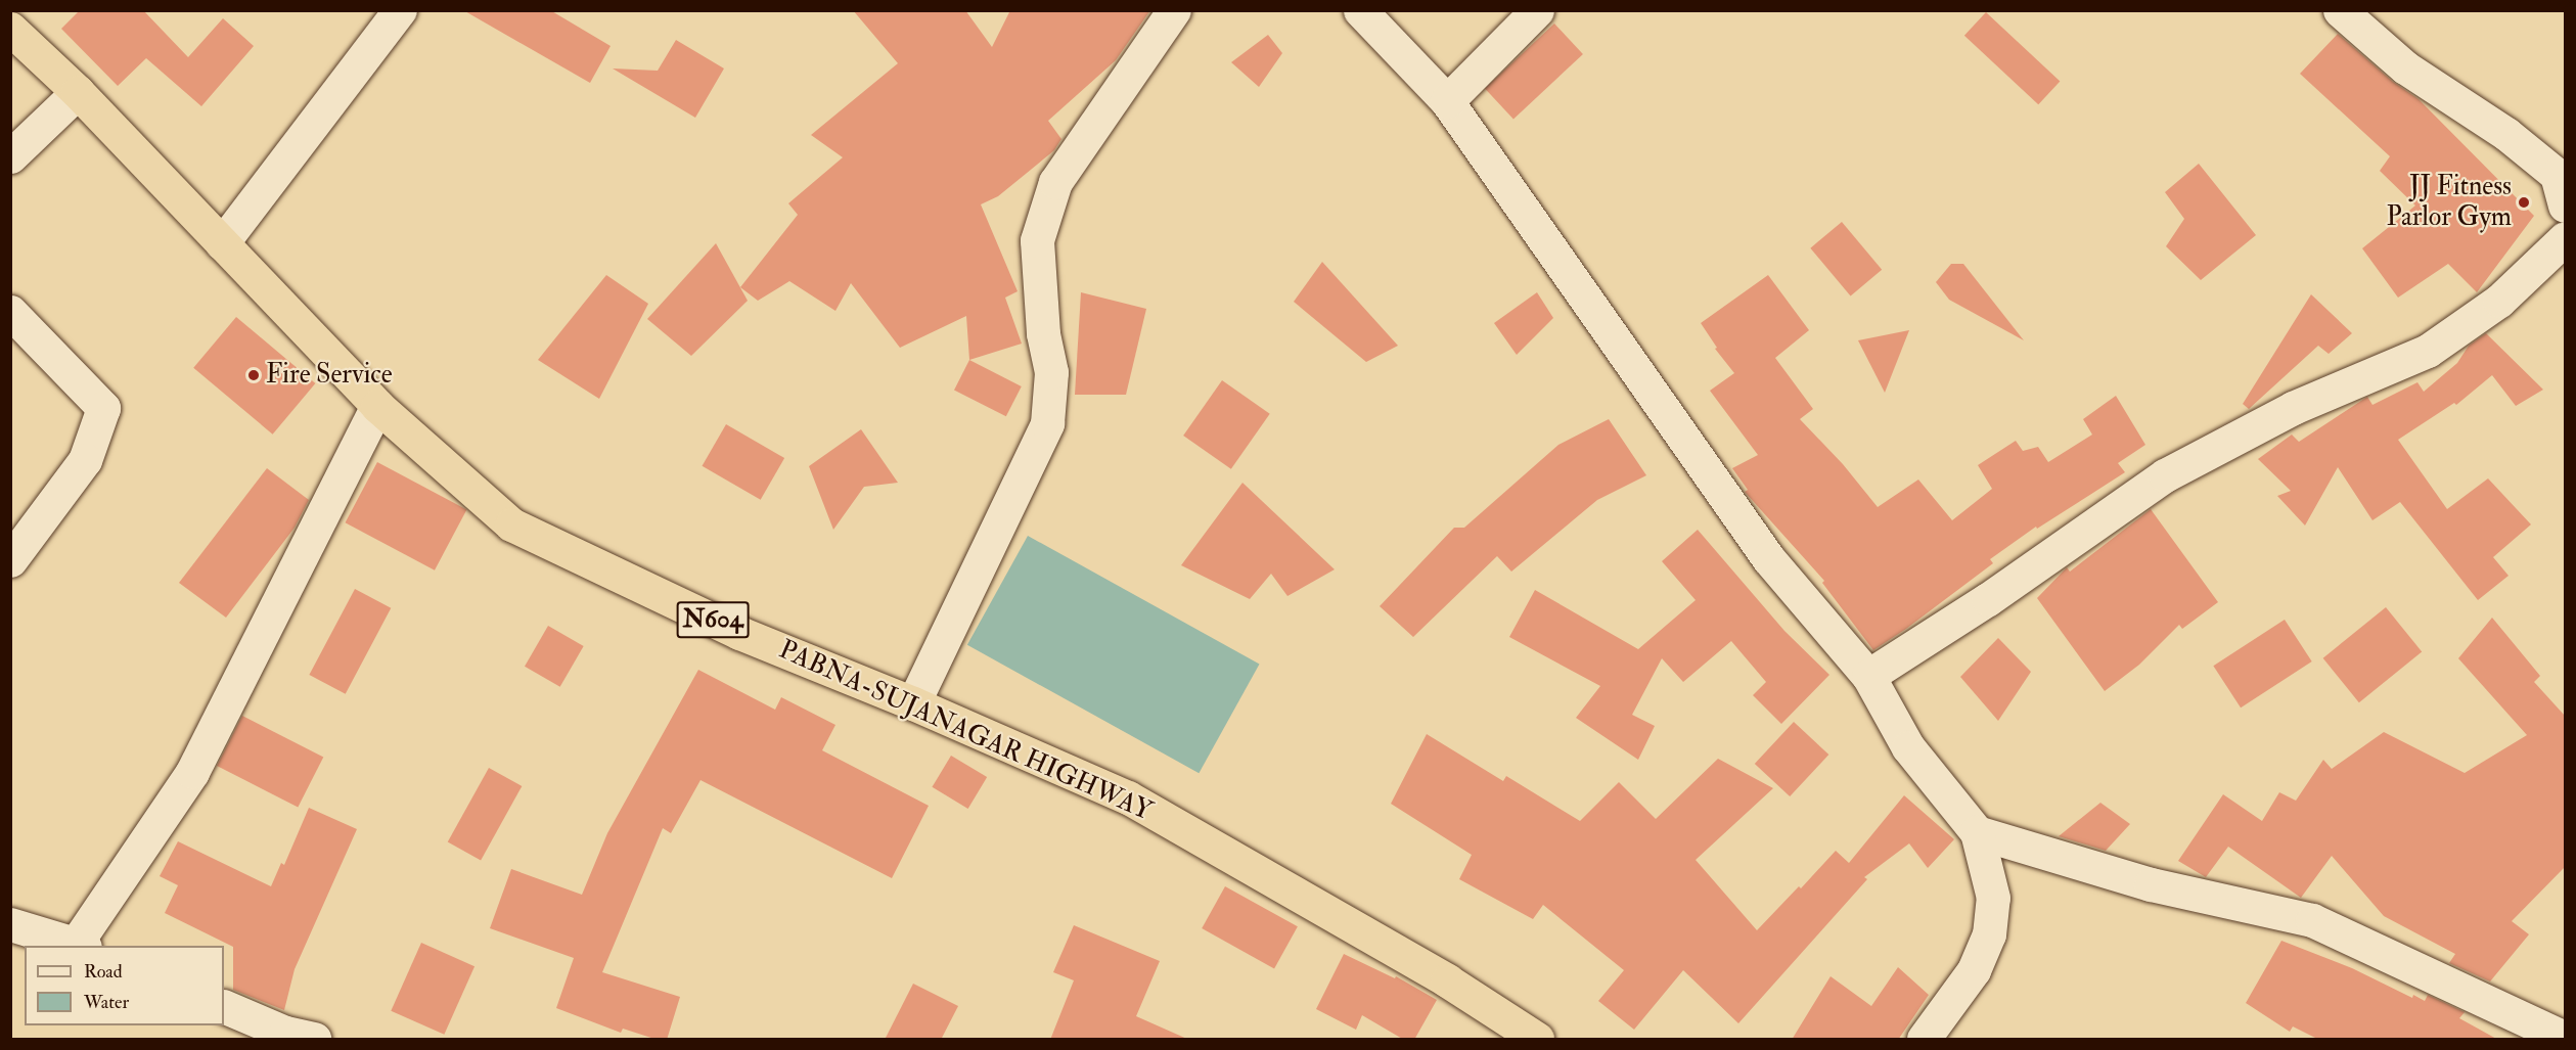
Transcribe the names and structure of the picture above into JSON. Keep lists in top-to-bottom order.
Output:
{
  "streets": {
    "highway": ["N604", "PABNA-SUJANAGAR HIGHWAY"]
  },
  "places": ["JJ Fitness Parlor Gym", "Fire Service"],
  "legend": ["Road", "Water"]
}
